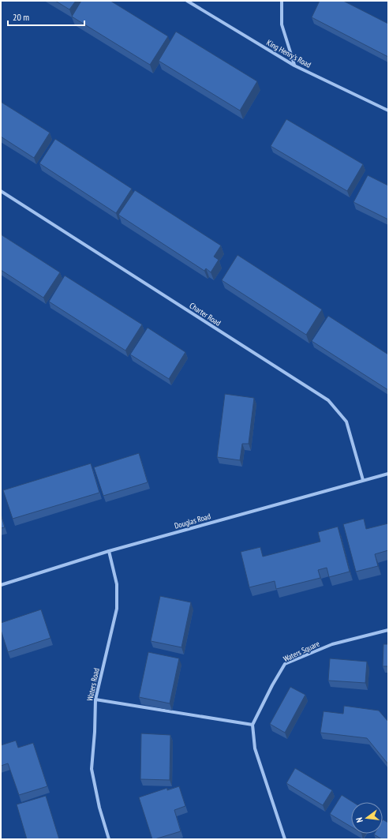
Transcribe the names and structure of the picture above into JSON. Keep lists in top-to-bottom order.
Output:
{
  "streets": {
    "street": [
      "King Henry's Road",
      "Charter Road",
      "Douglas Road",
      "Waters Square",
      "Waters Road"
    ]
  },
  "crossings": [
    ["Charter Road", "Douglas Road"],
    ["Douglas Road", "Waters Road"]
  ],
  "scale_bar": "20 m",
  "north": "left"
}
